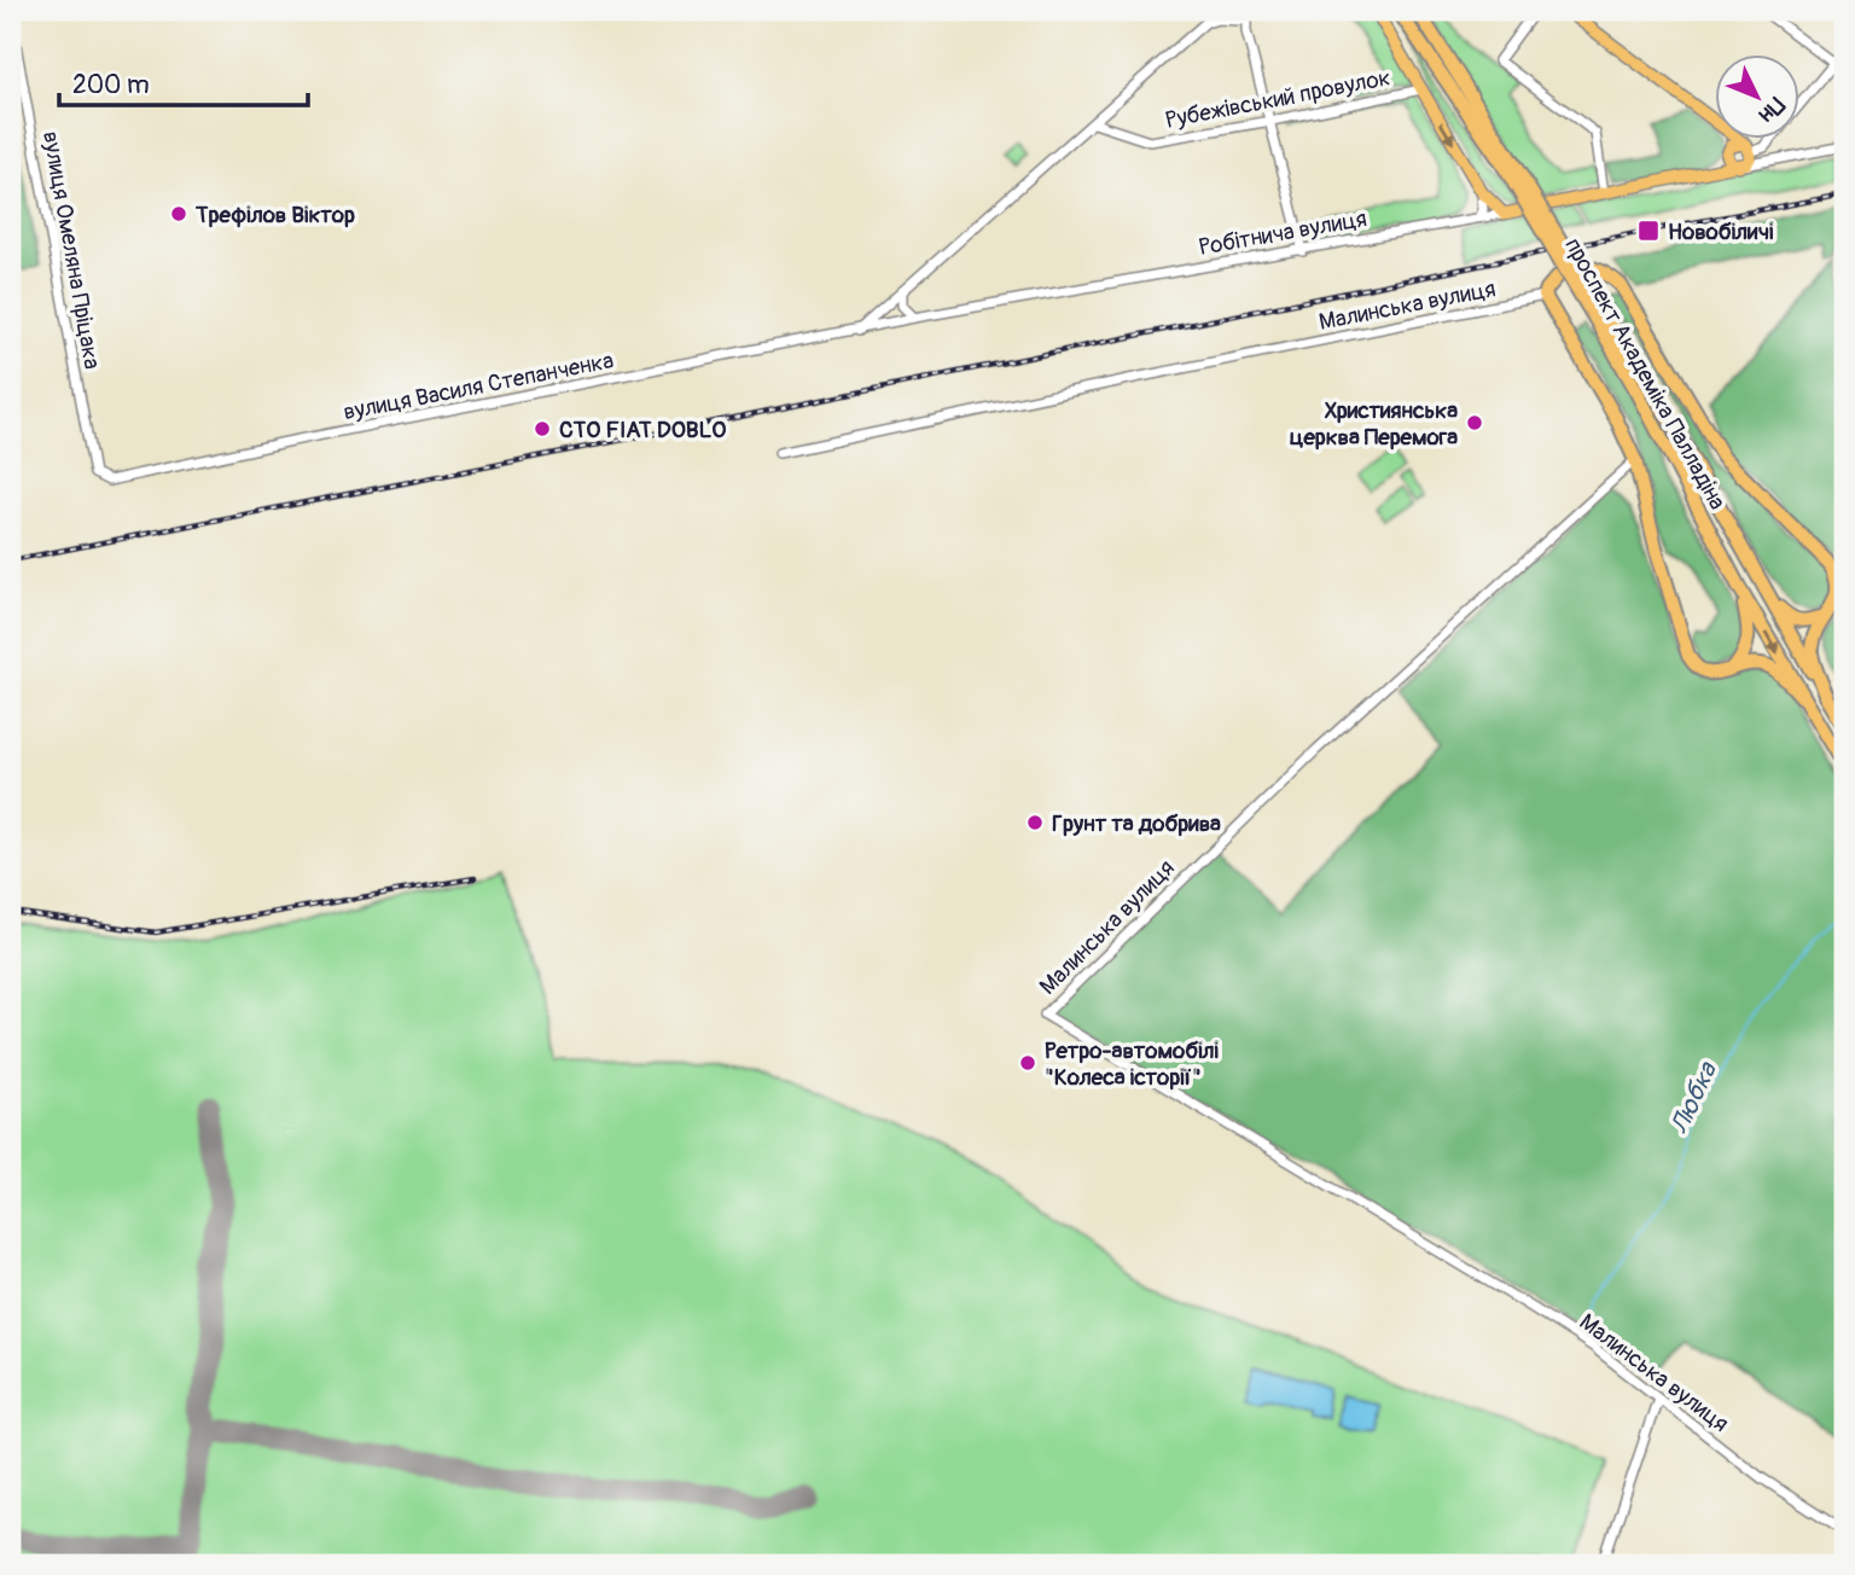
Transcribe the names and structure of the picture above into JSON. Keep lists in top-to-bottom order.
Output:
{
  "streets": {
    "highway": ["проспект Академіка Палладіна"],
    "main road": ["Робітнича вулиця"],
    "street": [
      "Рубежівський провулок",
      "вулиця Омеляна Пріцака",
      "Малинська вулиця",
      "вулиця Василя Степанченка"
    ]
  },
  "crossings": [
    ["Робітнича вулиця", "вулиця Василя Степанченка"],
    ["вулиця Омеляна Пріцака", "вулиця Василя Степанченка"]
  ],
  "water": ["Любка"],
  "places": {
    "other": [
      "Трефілов Віктор",
      "Християнська церква Перемога",
      "СТО FIAT DOBLO",
      "Грунт та добрива",
      "Ретро-автомобілі \"Колеса історії\""
    ],
    "transit": ["Новобіличі"]
  },
  "scale_bar": "200 m",
  "north": "bottom right"
}
